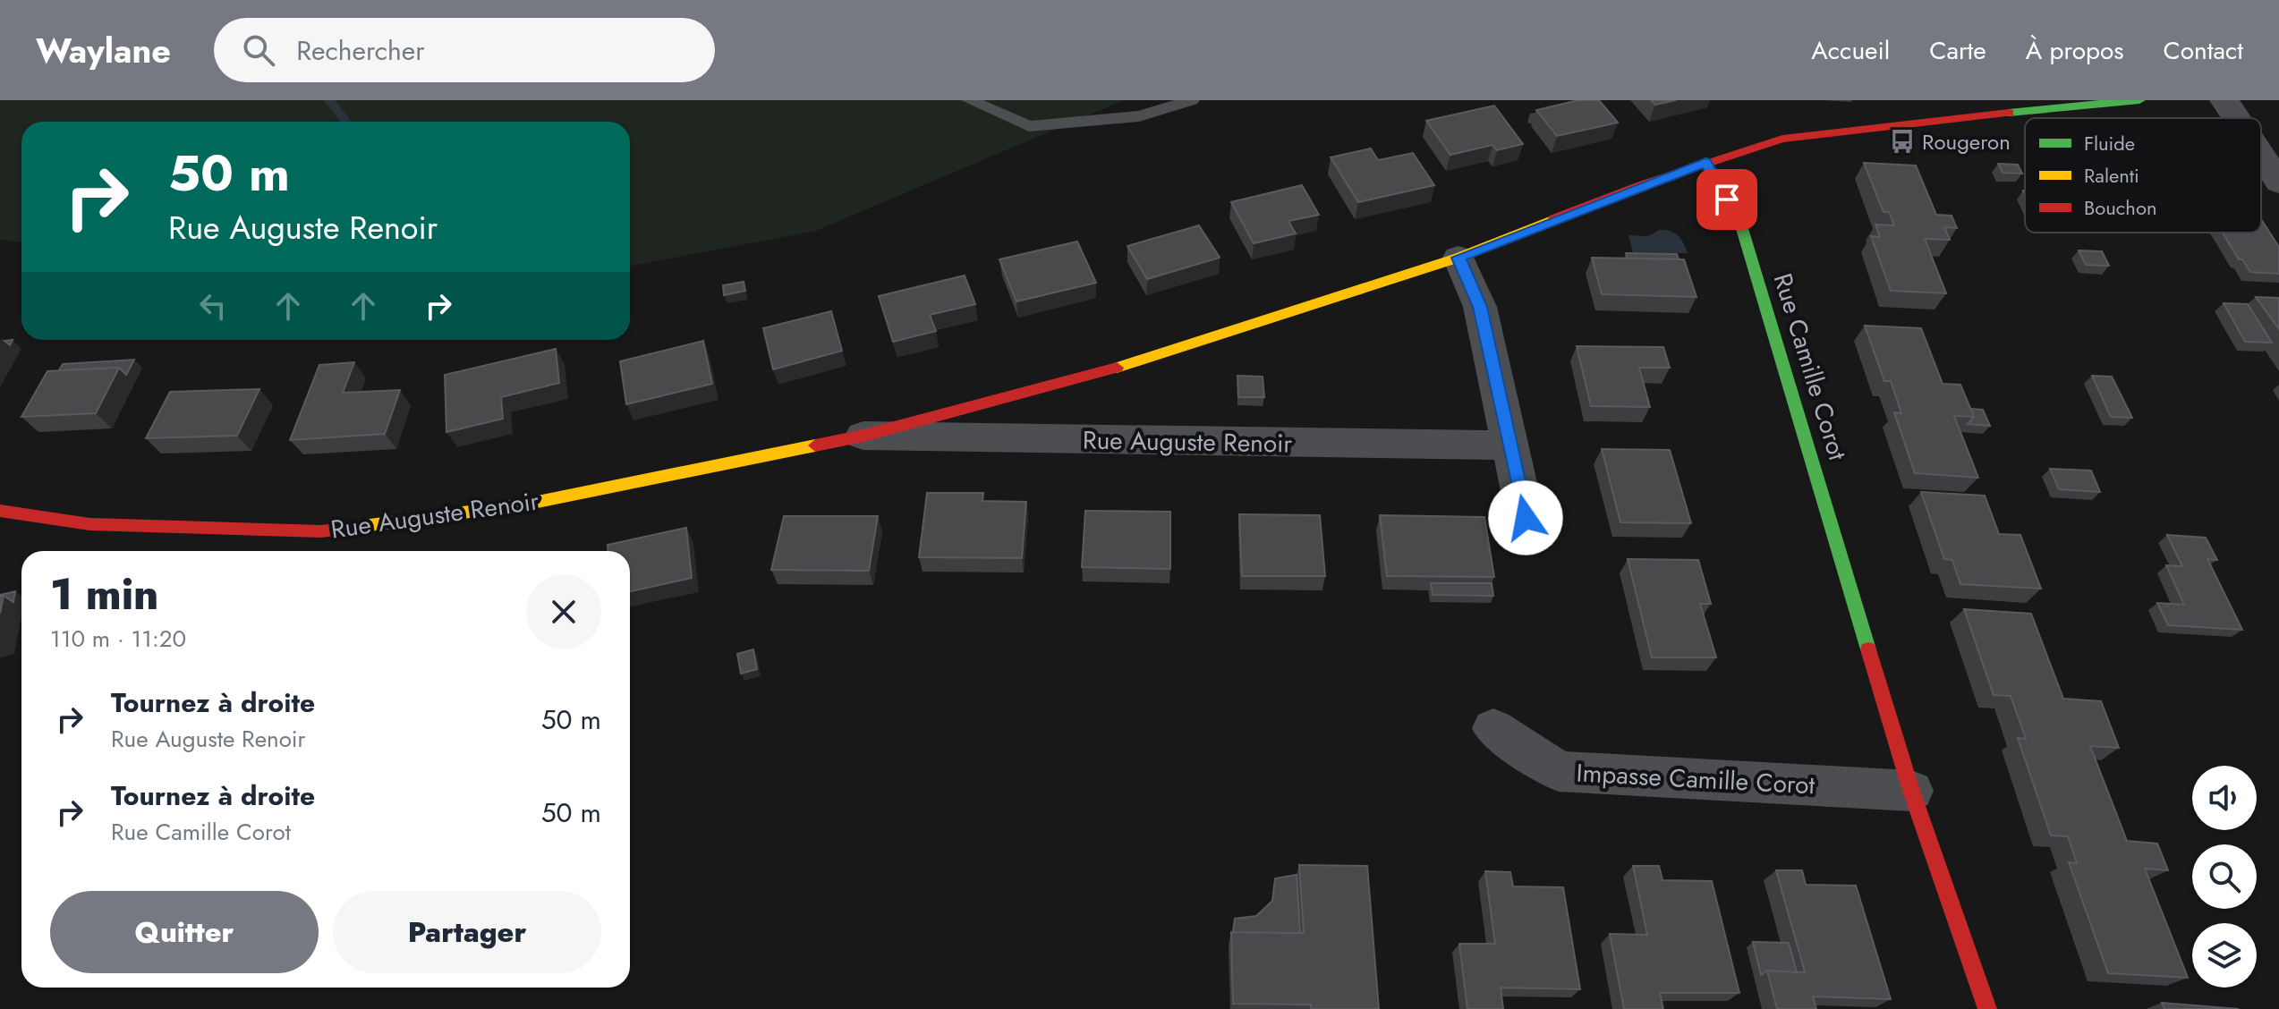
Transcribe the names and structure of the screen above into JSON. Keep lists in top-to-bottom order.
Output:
{
  "streets": {
    "street": ["Rue Camille Corot", "Rue Auguste Renoir", "Impasse Camille Corot"]
  },
  "crossings": [
    ["Rue Camille Corot", "Rue Auguste Renoir"],
    ["Rue Camille Corot", "Impasse Camille Corot"]
  ],
  "places": {
    "bus stop": ["Rougeron"]
  },
  "legend": ["Fluide", "Ralenti", "Bouchon"],
  "page": {
    "header": "Waylane",
    "search": "Rechercher",
    "nav": [
      "Accueil",
      "Carte",
      "À propos",
      "Contact"
    ],
    "turn": ["50 m", "Rue Auguste Renoir"],
    "heading": ["1 min", "110 m · 11:20"],
    "list": [
      {
        "name": "Tournez à droite",
        "note": "Rue Auguste Renoir",
        "value": "50 m"
      },
      {
        "name": "Tournez à droite",
        "note": "Rue Camille Corot",
        "value": "50 m"
      }
    ],
    "buttons": ["Quitter", "Partager"]
  }
}
